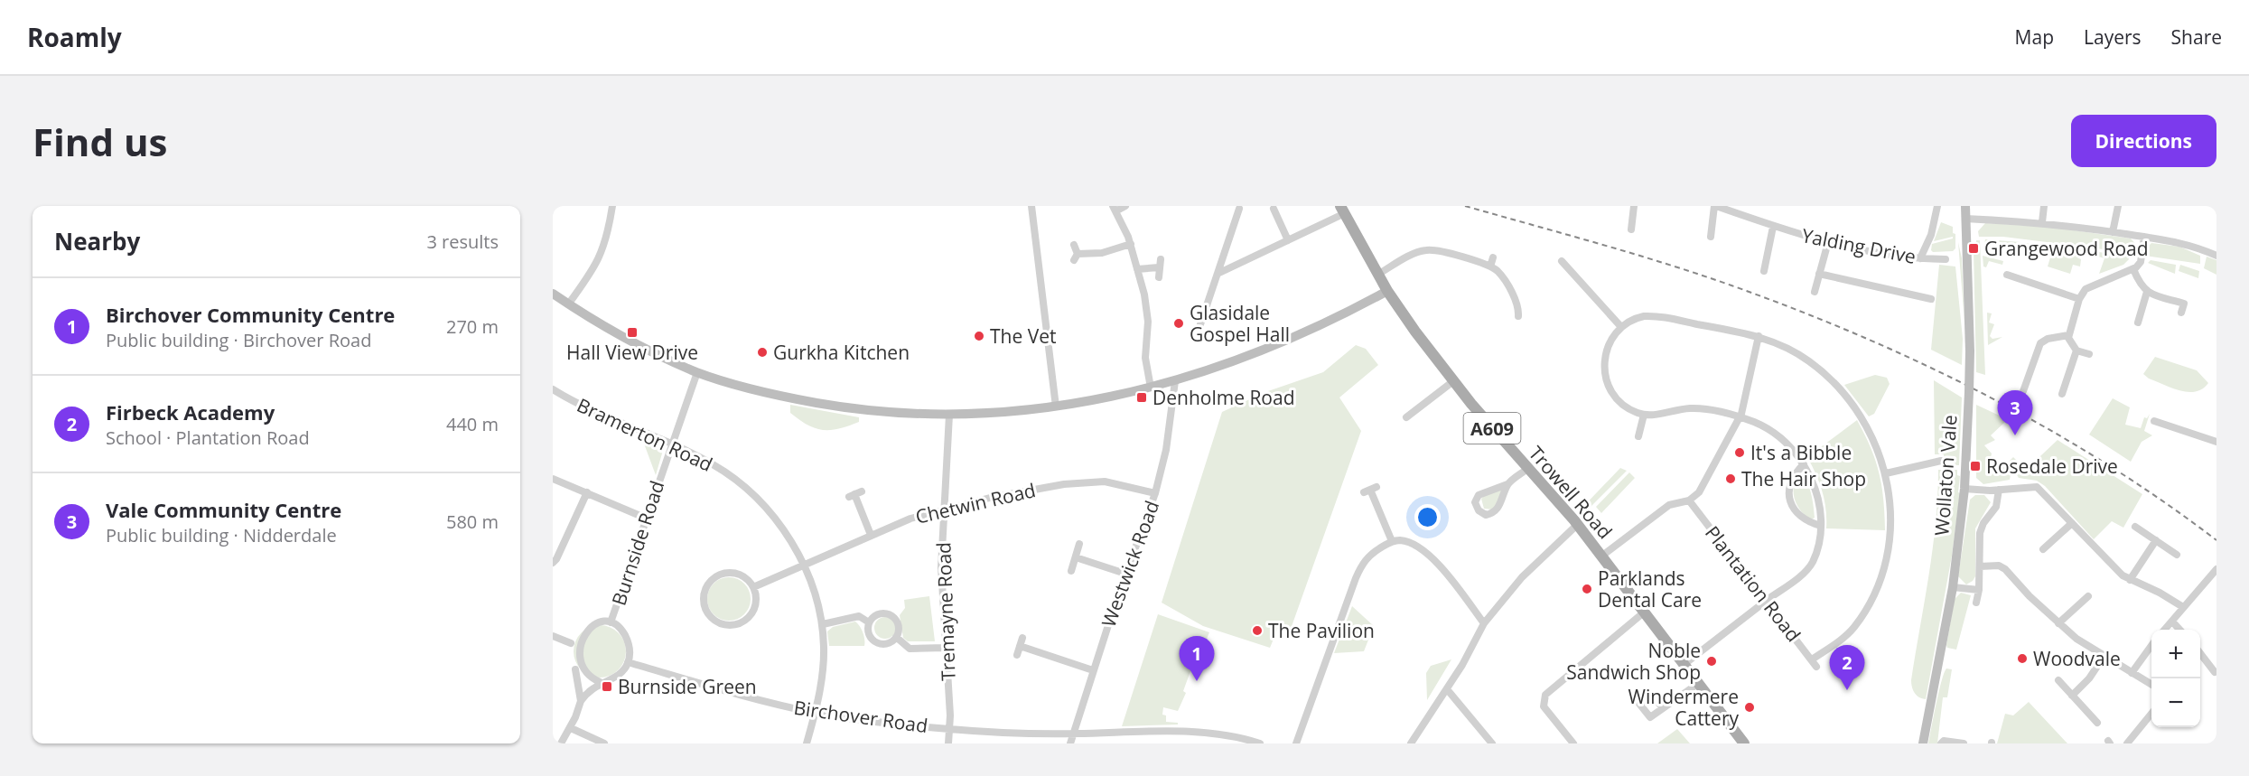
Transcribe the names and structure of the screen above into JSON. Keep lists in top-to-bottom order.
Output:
{
  "streets": {
    "main road": ["A609", "Trowell Road"],
    "street": [
      "Yalding Drive",
      "Bramerton Road",
      "Wollaton Vale",
      "Chetwin Road",
      "Burnside Road",
      "Westwick Road",
      "Plantation Road",
      "Tremayne Road",
      "Birchover Road"
    ]
  },
  "crossings": [
    ["Bramerton Road", "Chetwin Road"],
    ["Bramerton Road", "Burnside Road"],
    ["Bramerton Road", "Birchover Road"],
    ["Chetwin Road", "Westwick Road"],
    ["Chetwin Road", "Tremayne Road"],
    ["Westwick Road", "Birchover Road"],
    ["Tremayne Road", "Birchover Road"]
  ],
  "places": {
    "transit": [
      "Grangewood Road",
      "Hall View Drive",
      "Denholme Road",
      "Rosedale Drive",
      "Burnside Green"
    ],
    "other": [
      "Glasidale Gospel Hall",
      "The Vet",
      "Gurkha Kitchen",
      "It's a Bibble",
      "The Hair Shop",
      "Parklands Dental Care",
      "The Pavilion",
      "Woodvale",
      "Noble Sandwich Shop",
      "Windermere Cattery"
    ]
  },
  "page": {
    "header": "Roamly",
    "nav": ["Map", "Layers", "Share"],
    "buttons": "Directions",
    "title": "Find us",
    "heading": ["Nearby", "3 results"],
    "list": [
      {
        "mark": "1",
        "name": "Birchover Community Centre",
        "note": "Public building · Birchover Road",
        "value": "270 m"
      },
      {
        "mark": "2",
        "name": "Firbeck Academy",
        "note": "School · Plantation Road",
        "value": "440 m"
      },
      {
        "mark": "3",
        "name": "Vale Community Centre",
        "note": "Public building · Nidderdale",
        "value": "580 m"
      }
    ],
    "pins": ["3", "1", "2"],
    "map_buttons": ["+", "−"]
  }
}
